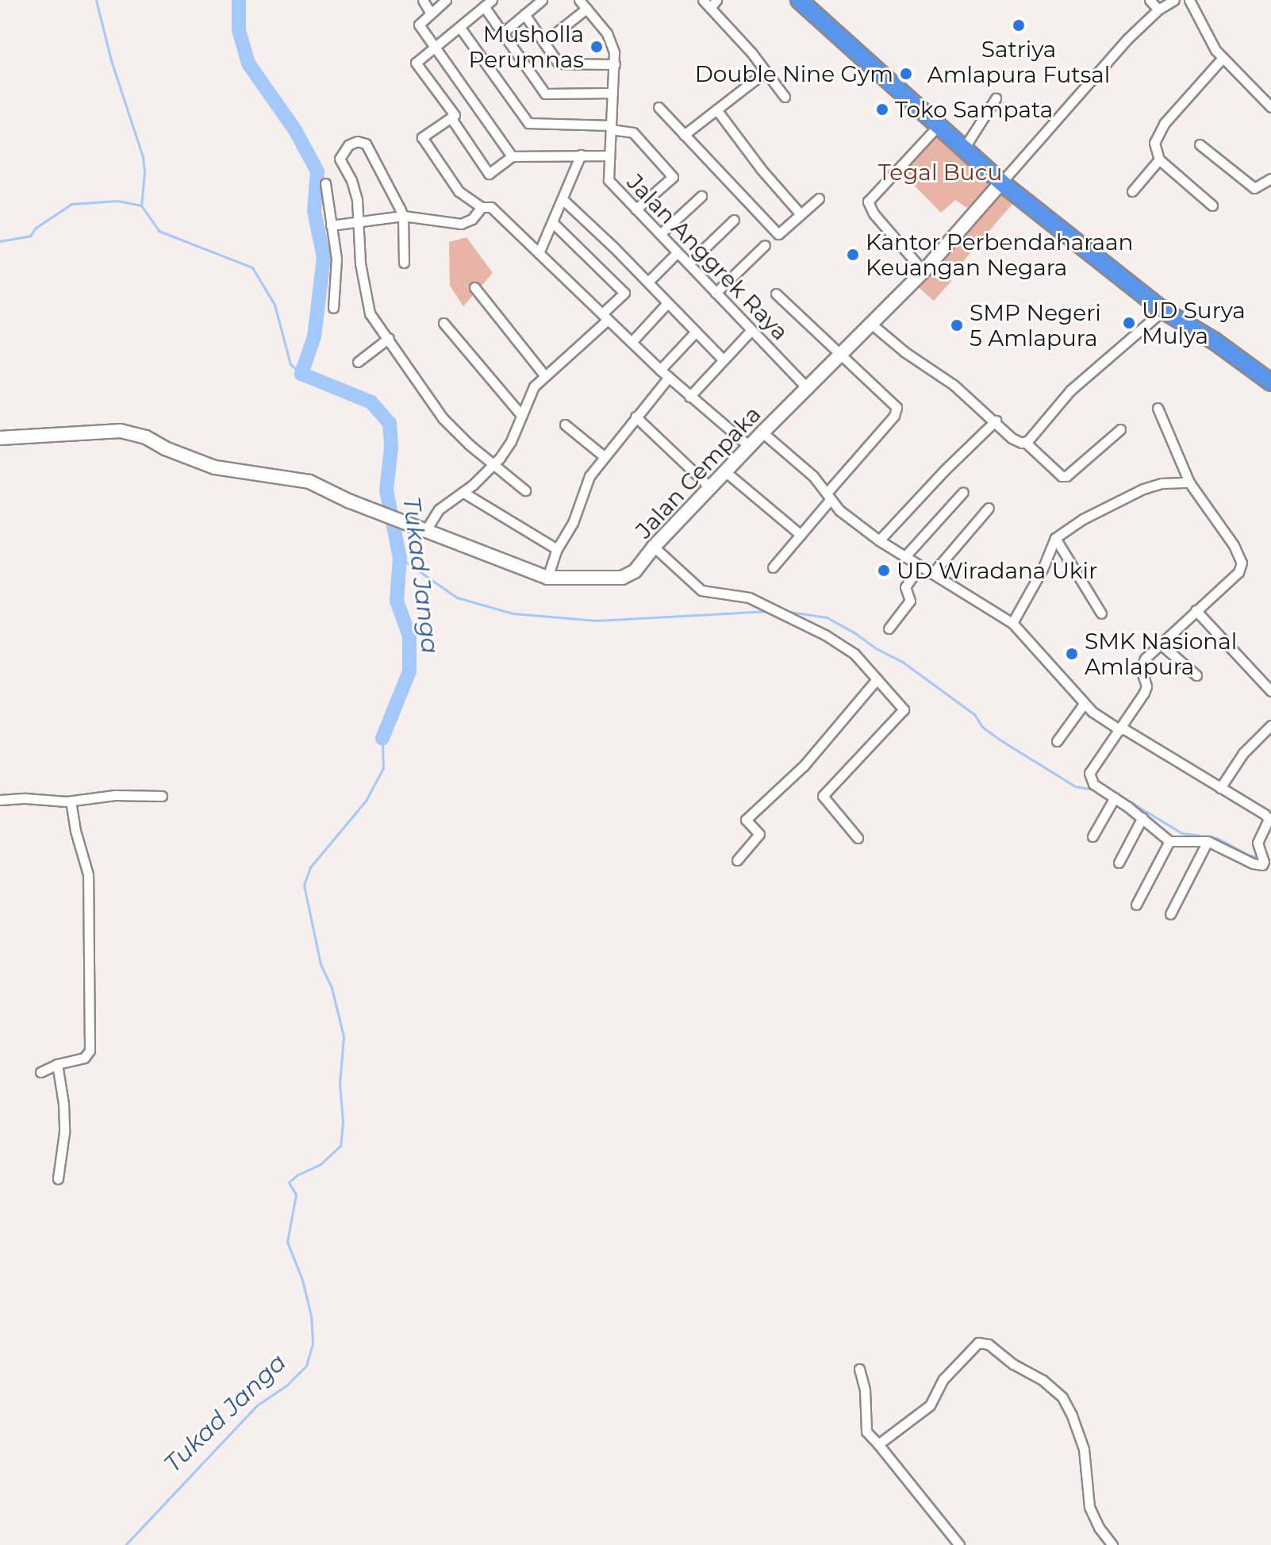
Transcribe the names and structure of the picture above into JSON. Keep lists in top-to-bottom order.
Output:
{
  "streets": {
    "street": ["Jalan Anggrek Raya", "Jalan Cempaka"]
  },
  "crossings": [
    ["Jalan Anggrek Raya", "Jalan Cempaka"]
  ],
  "water": ["Tukad Janga"],
  "parks": ["Tegal Bucu"],
  "places": [
    "Satriya Amlapura Futsal",
    "Musholla Perumnas",
    "Double Nine Gym",
    "Toko Sampata",
    "Kantor Perbendaharaan Keuangan Negara",
    "UD Surya Mulya",
    "SMP Negeri 5 Amlapura",
    "UD Wiradana Ukir",
    "SMK Nasional Amlapura"
  ]
}
